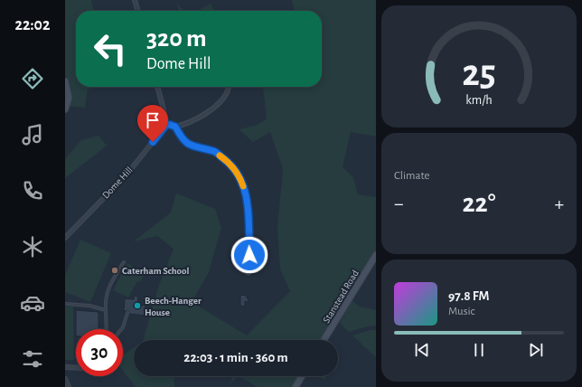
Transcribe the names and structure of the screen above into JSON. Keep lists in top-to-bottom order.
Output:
{
  "streets": {
    "street": ["Dome Hill", "Stanstead Road"]
  },
  "places": ["Caterham School", "Beech-Hanger House"],
  "page": {
    "tabs": "22:02",
    "turn": ["320 m", "Dome Hill"],
    "tile": "Climate",
    "heat": ["−", "22°", "+"],
    "song": ["97.8 FM", "Music"],
    "limit": "30",
    "trip": "22:03 · 1 min · 360 m",
    "gauge": ["25", "km/h"]
  }
}
